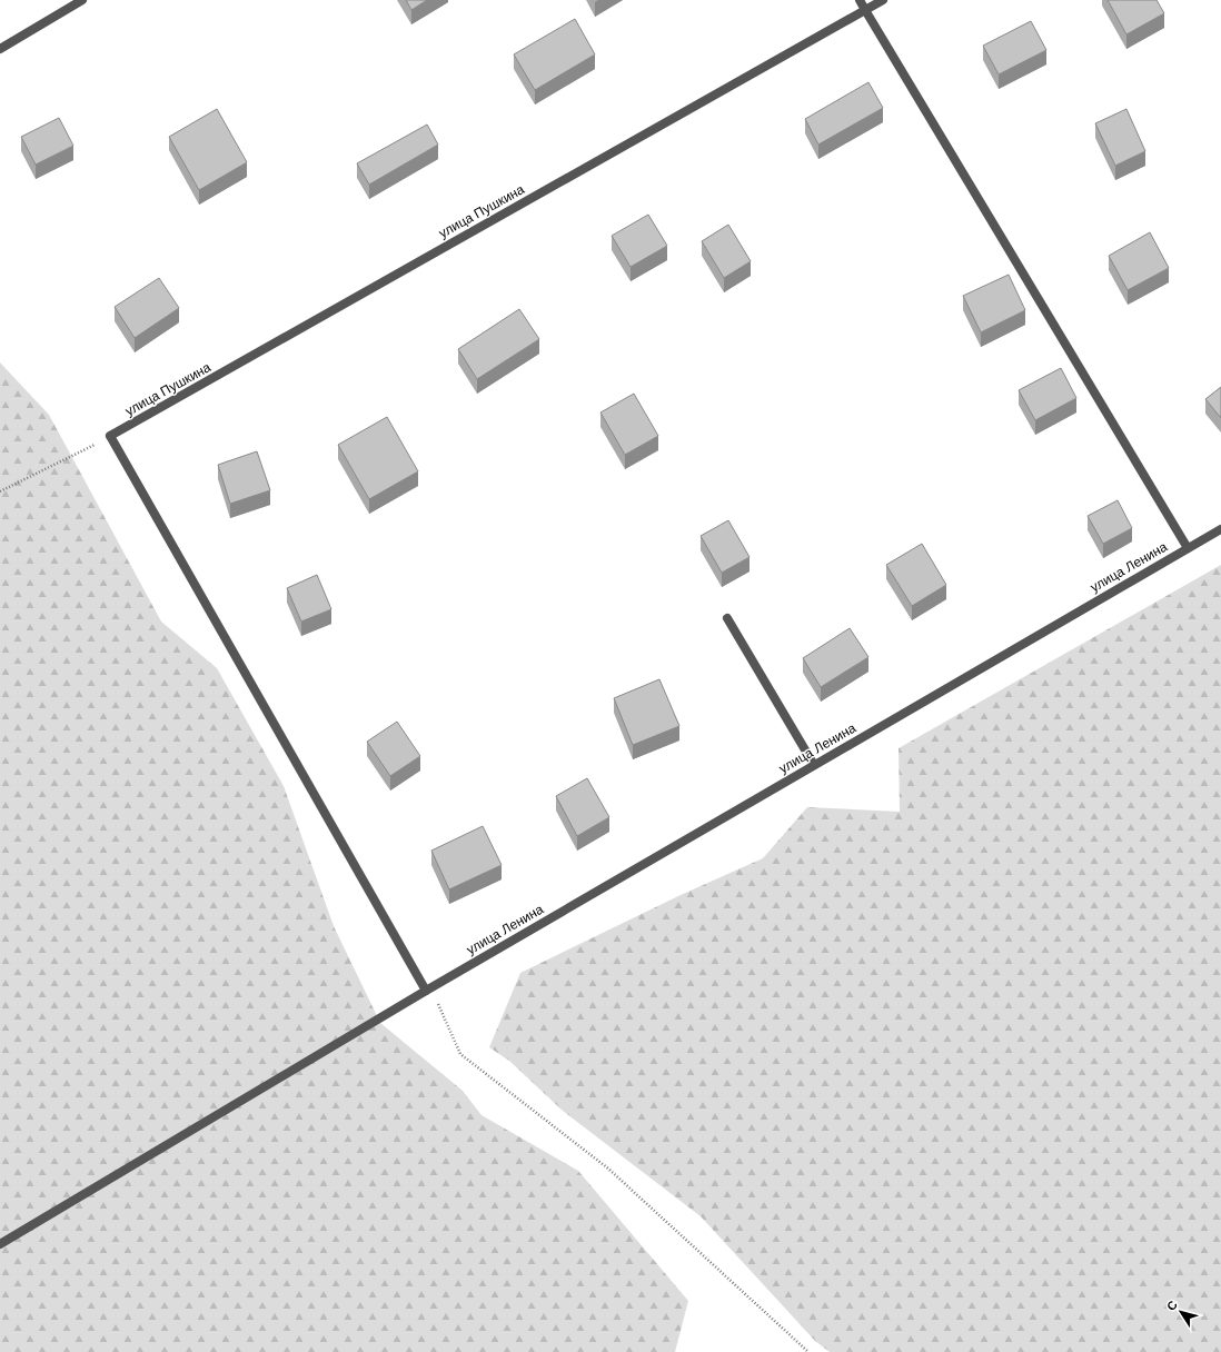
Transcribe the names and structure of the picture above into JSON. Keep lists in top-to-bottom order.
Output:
{
  "streets": {
    "street": ["улица Пушкина", "улица Ленина"]
  },
  "north": "top left"
}
